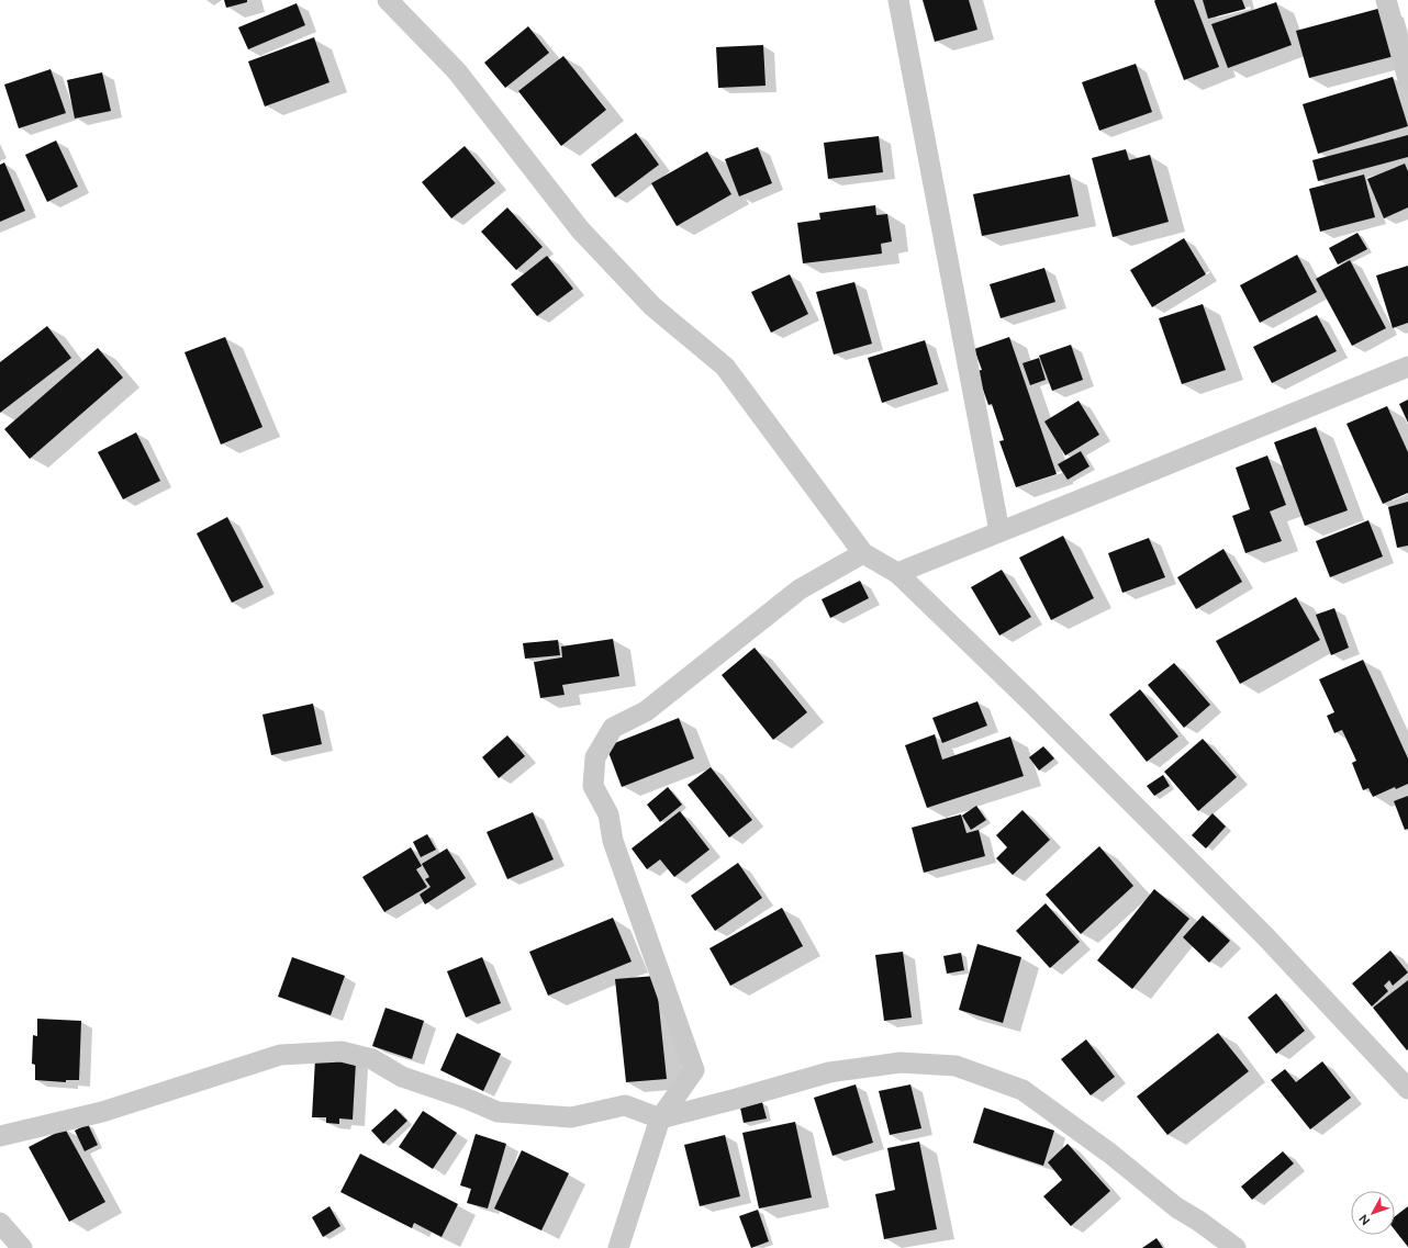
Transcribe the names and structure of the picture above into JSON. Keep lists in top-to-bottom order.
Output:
{
  "north": "bottom left"
}
